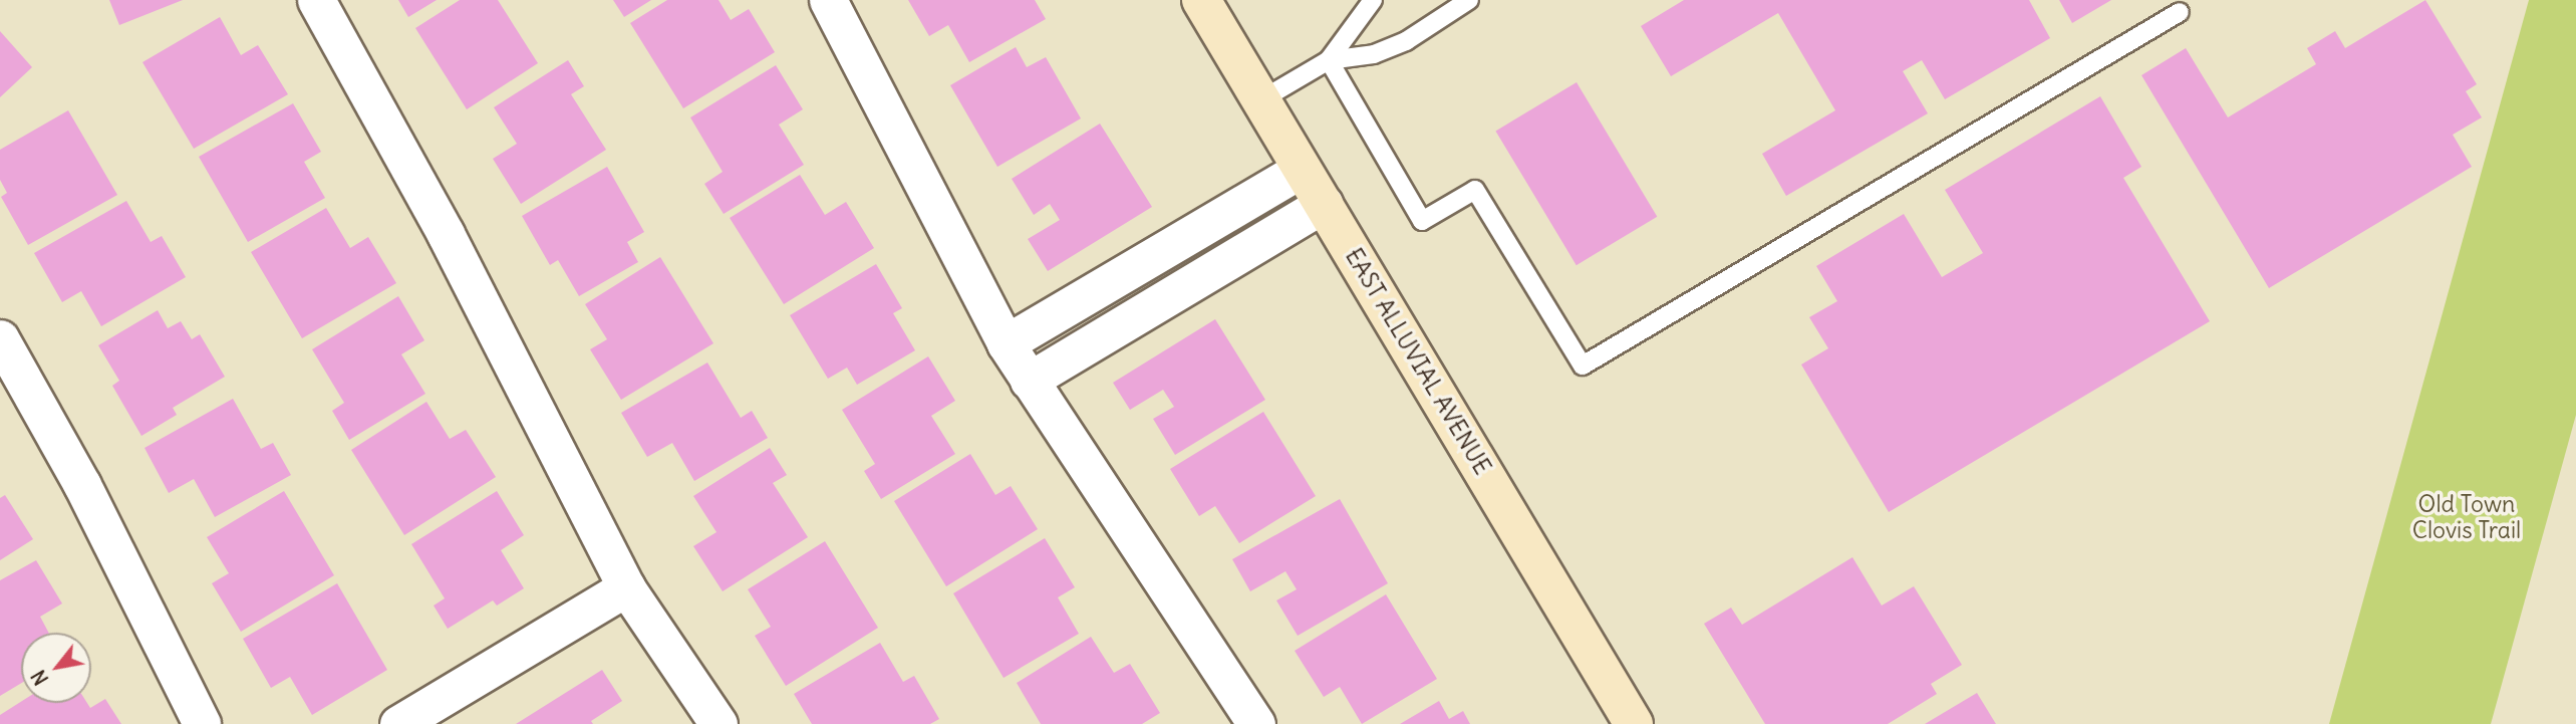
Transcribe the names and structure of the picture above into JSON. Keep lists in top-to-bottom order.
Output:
{
  "streets": {
    "street": ["EAST ALLUVIAL AVENUE"]
  },
  "parks": ["Old Town Clovis Trail"],
  "north": "bottom left"
}
